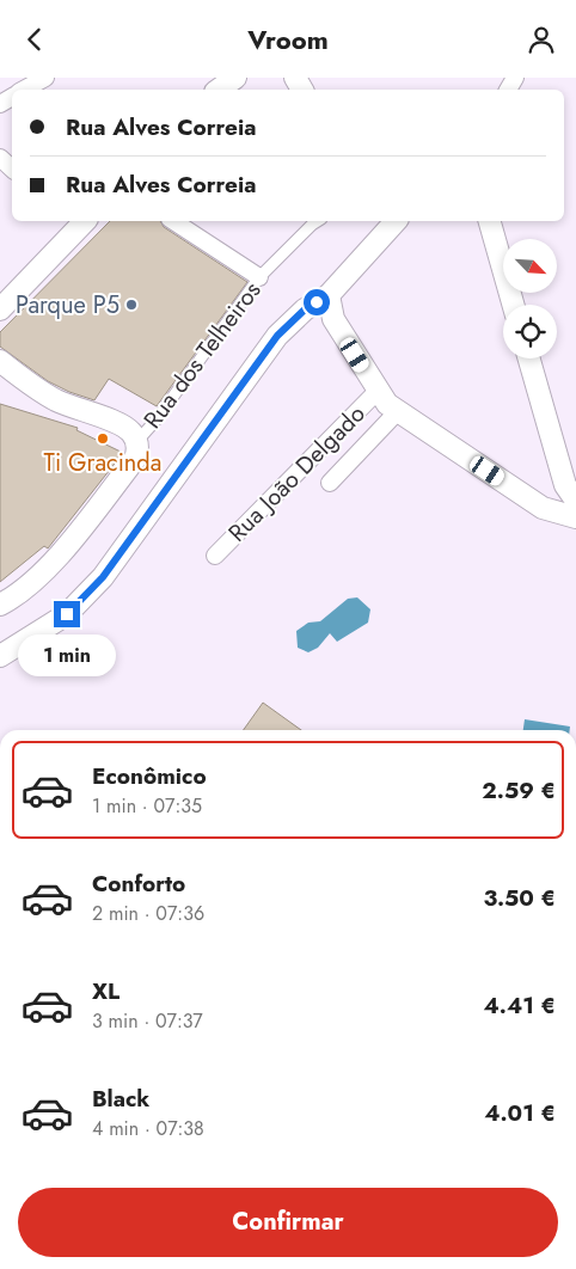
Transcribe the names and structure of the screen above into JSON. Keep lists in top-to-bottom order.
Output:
{
  "streets": {
    "street": ["Rua dos Telheiros", "Rua João Delgado"]
  },
  "places": ["Parque P5", "Ti Gracinda"],
  "north": "bottom right",
  "page": {
    "header": "Vroom",
    "banner": ["Rua Alves Correia", "Rua Alves Correia"],
    "bubble": "1 min",
    "list": [
      {
        "name": "Econômico",
        "note": "1 min · 07:35",
        "value": "2.59 €"
      },
      {
        "name": "Conforto",
        "note": "2 min · 07:36",
        "value": "3.50 €"
      },
      {
        "name": "XL",
        "note": "3 min · 07:37",
        "value": "4.41 €"
      },
      {
        "name": "Black",
        "note": "4 min · 07:38",
        "value": "4.01 €"
      }
    ],
    "buttons": "Confirmar"
  }
}
